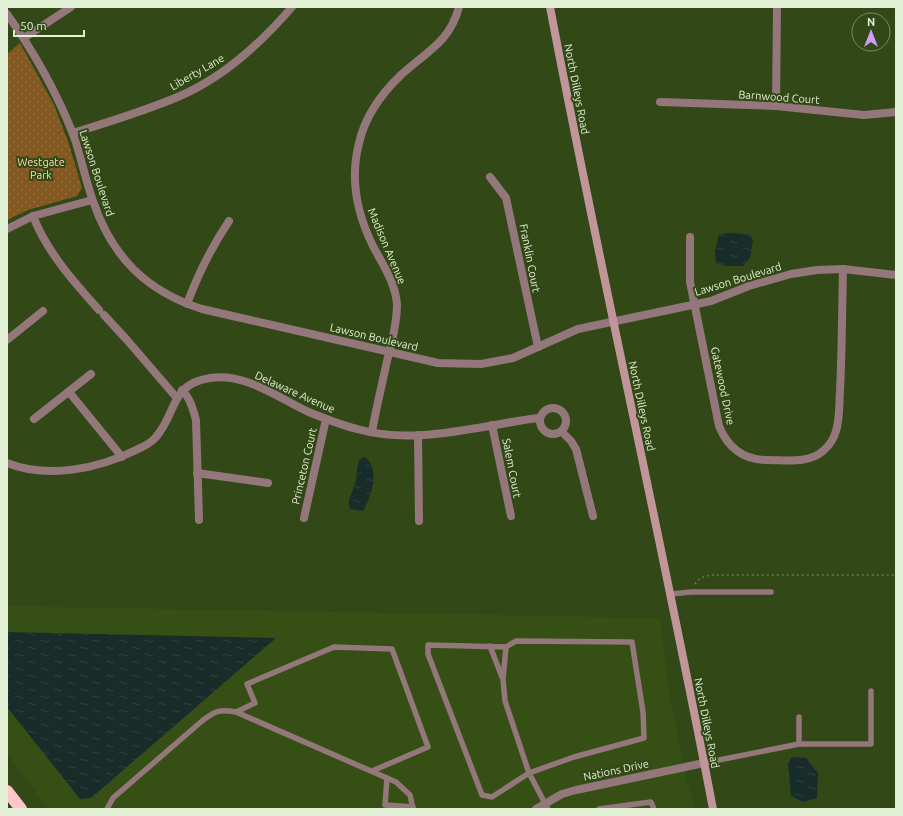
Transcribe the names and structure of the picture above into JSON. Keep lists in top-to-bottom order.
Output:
{
  "streets": {
    "street": [
      "Liberty Lane",
      "North Dilleys Road",
      "Barnwood Court",
      "Lawson Boulevard",
      "Madison Avenue",
      "Franklin Court",
      "Gatewood Drive",
      "Delaware Avenue",
      "Princeton Court",
      "Salem Court",
      "Nations Drive"
    ]
  },
  "crossings": [
    ["Liberty Lane", "Lawson Boulevard"],
    ["North Dilleys Road", "Lawson Boulevard"],
    ["North Dilleys Road", "Nations Drive"],
    ["Lawson Boulevard", "Madison Avenue"],
    ["Lawson Boulevard", "Franklin Court"],
    ["Lawson Boulevard", "Gatewood Drive"],
    ["Madison Avenue", "Delaware Avenue"],
    ["Delaware Avenue", "Princeton Court"],
    ["Delaware Avenue", "Salem Court"]
  ],
  "parks": ["Westgate Park"],
  "scale_bar": "50 m",
  "north": "top"
}
